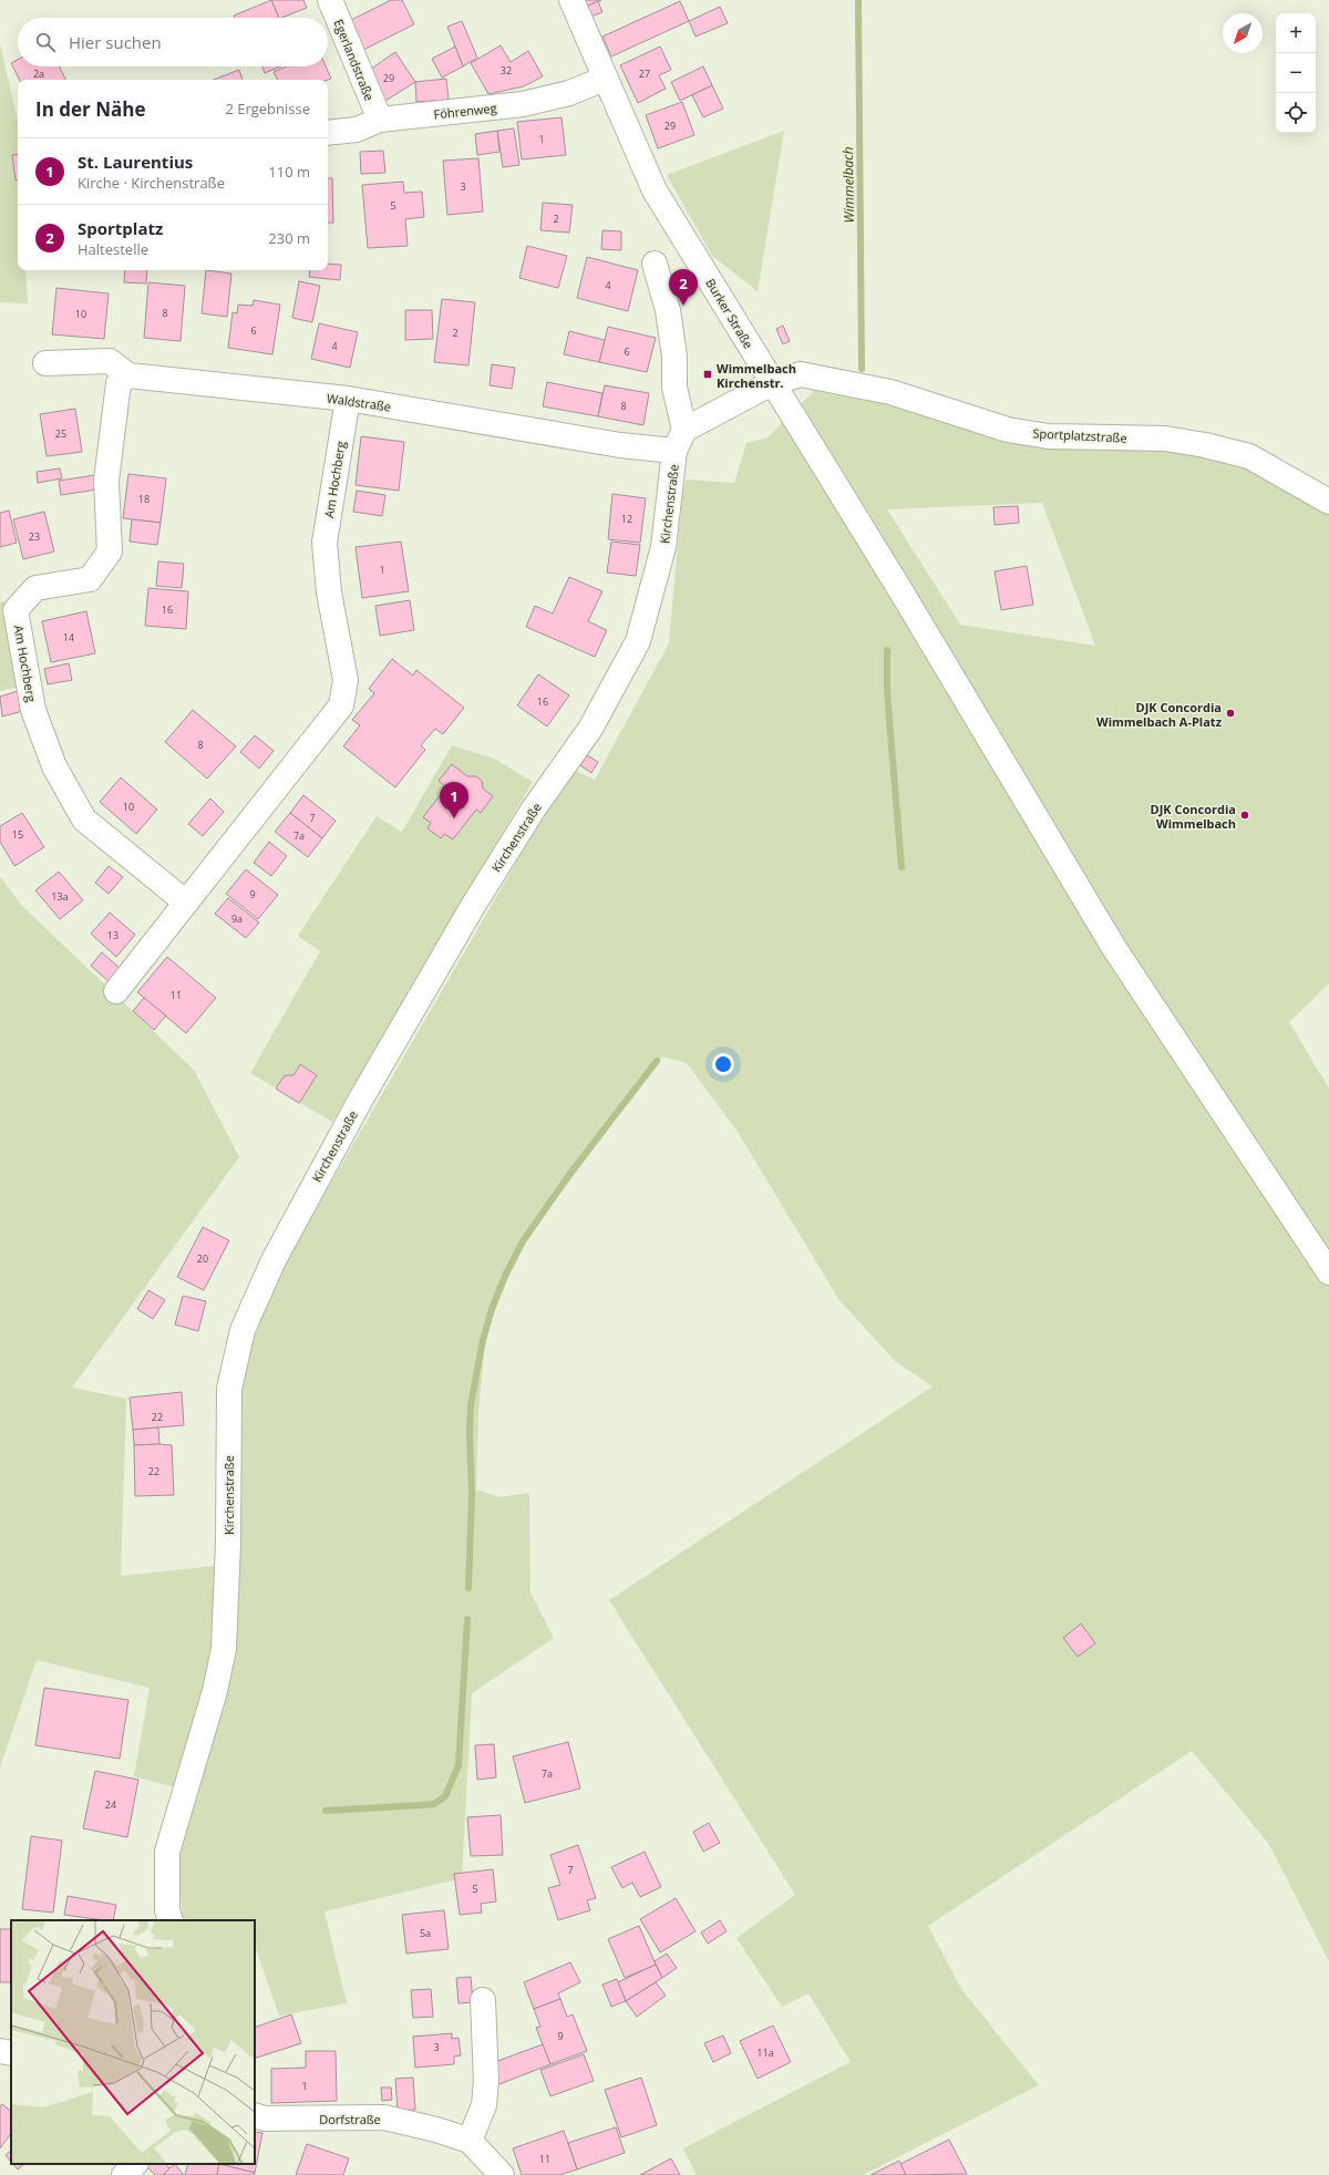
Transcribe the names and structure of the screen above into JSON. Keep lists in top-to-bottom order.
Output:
{
  "streets": {
    "street": [
      "Egerlandstraße",
      "Föhrenweg",
      "Burker Straße",
      "Waldstraße",
      "Sportplatzstraße",
      "Am Hochberg",
      "Kirchenstraße",
      "Dorfstraße"
    ]
  },
  "crossings": [
    ["Egerlandstraße", "Föhrenweg"],
    ["Föhrenweg", "Burker Straße"],
    ["Burker Straße", "Sportplatzstraße"],
    ["Waldstraße", "Am Hochberg"],
    ["Waldstraße", "Kirchenstraße"]
  ],
  "water": ["Wimmelbach"],
  "places": {
    "transit": ["Wimmelbach Kirchenstr."],
    "other": ["DJK Concordia Wimmelbach A-Platz", "DJK Concordia Wimmelbach"]
  },
  "house_numbers": [
    "32",
    "2a",
    "27",
    "29",
    "29",
    "1",
    "3",
    "5",
    "2",
    "4",
    "8",
    "10",
    "6",
    "2",
    "4",
    "6",
    "8",
    "25",
    "18",
    "12",
    "23",
    "1",
    "16",
    "14",
    "16",
    "8",
    "10",
    "7",
    "15",
    "7a",
    "9",
    "13a",
    "9a",
    "13",
    "11",
    "20",
    "22",
    "22",
    "7a",
    "24",
    "7",
    "5",
    "5a",
    "9",
    "3",
    "11a",
    "1",
    "11"
  ],
  "north": "bottom left",
  "page": {
    "map_buttons": ["+", "−"],
    "search": "Hier suchen",
    "heading": ["In der Nähe", "2 Ergebnisse"],
    "list": [
      {
        "mark": "1",
        "name": "St. Laurentius",
        "note": "Kirche · Kirchenstraße",
        "value": "110 m"
      },
      {
        "mark": "2",
        "name": "Sportplatz",
        "note": "Haltestelle",
        "value": "230 m"
      }
    ],
    "pins": ["2", "1"]
  }
}
